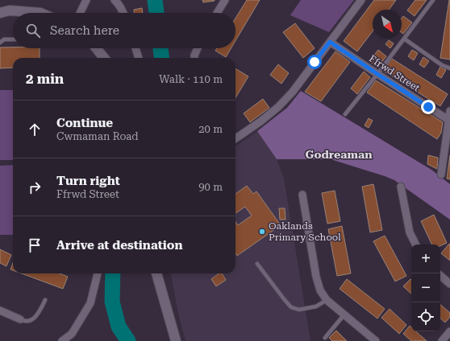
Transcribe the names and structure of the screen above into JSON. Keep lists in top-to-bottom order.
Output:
{
  "streets": {
    "street": ["Ffrwd Street"]
  },
  "districts": ["Godreaman"],
  "places": ["Oaklands Primary School"],
  "north": "bottom right",
  "page": {
    "search": "Search here",
    "heading": ["2 min", "Walk · 110 m"],
    "list": [
      ["Continue", "Cwmaman Road", "20 m"],
      ["Turn right", "Ffrwd Street", "90 m"],
      "Arrive at destination"
    ],
    "map_buttons": ["+", "−"]
  }
}
